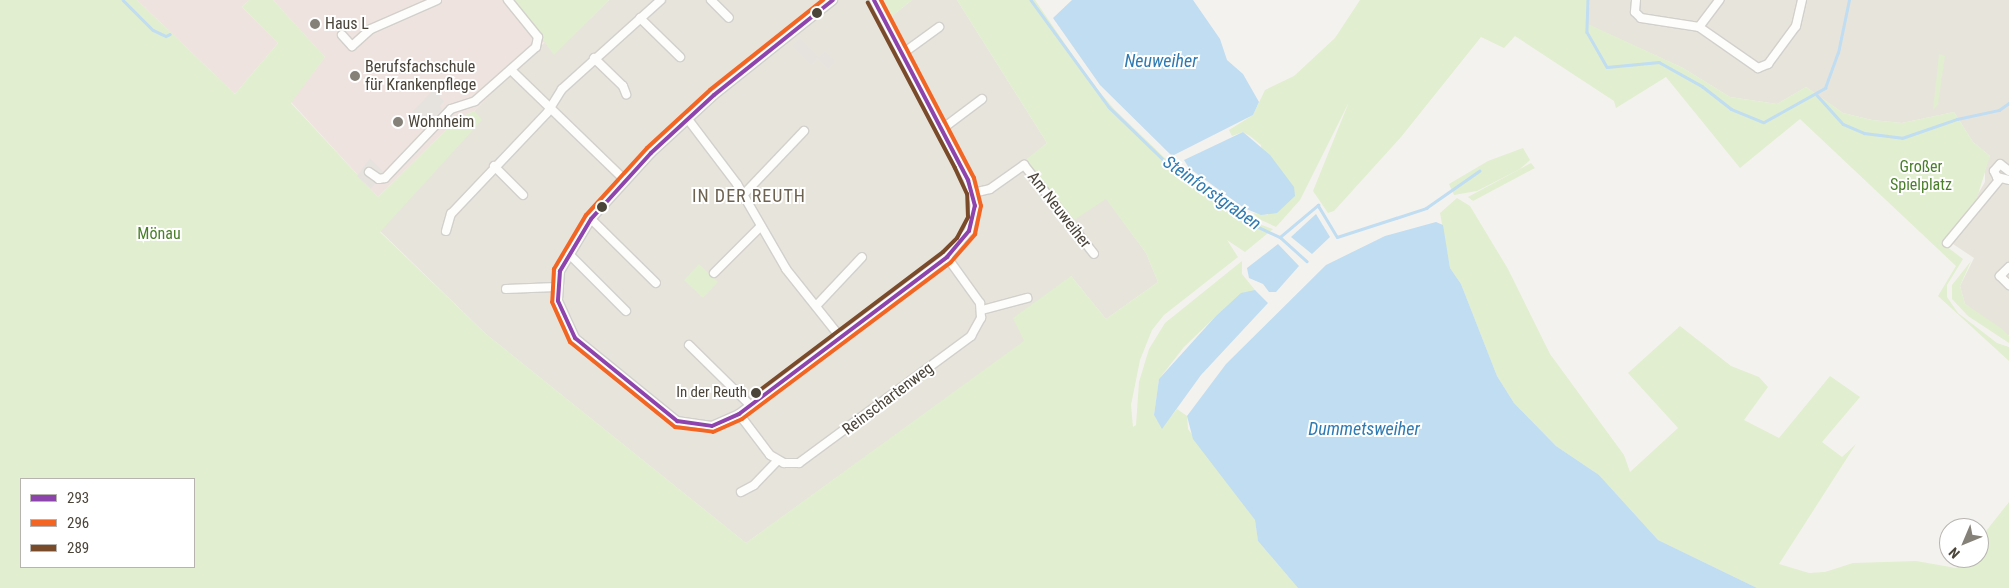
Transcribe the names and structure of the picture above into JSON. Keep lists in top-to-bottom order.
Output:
{
  "streets": {
    "street": ["Am Neuweiher", "Reinschartenweg"]
  },
  "districts": ["IN DER REUTH"],
  "water": ["Neuweiher", "Steinforstgraben", "Dummetsweiher"],
  "parks": ["Großer Spielplatz", "Mönau"],
  "places": [
    "Haus L",
    "Berufsfachschule für Krankenpflege",
    "Wohnheim",
    "In der Reuth"
  ],
  "lines": ["transit line 293", "transit line 296", "transit line 289"],
  "legend": ["293", "296", "289"],
  "north": "bottom left"
}
